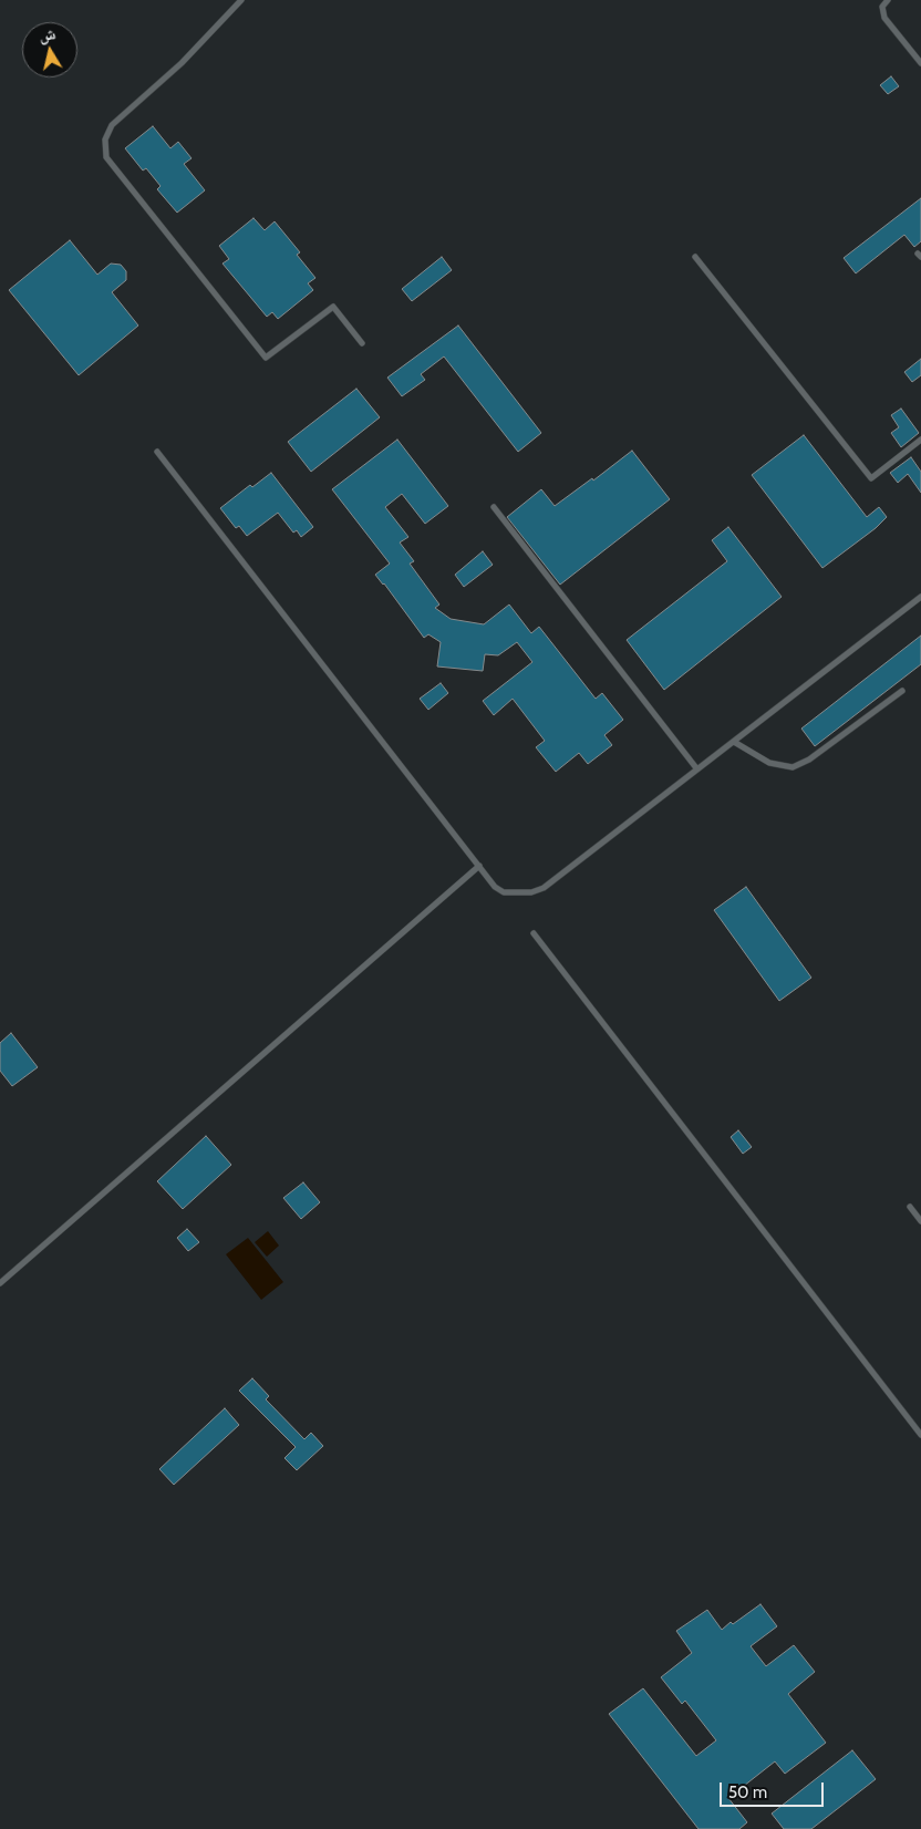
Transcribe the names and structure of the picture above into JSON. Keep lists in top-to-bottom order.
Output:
{
  "scale_bar": "50 m",
  "north": "top"
}
